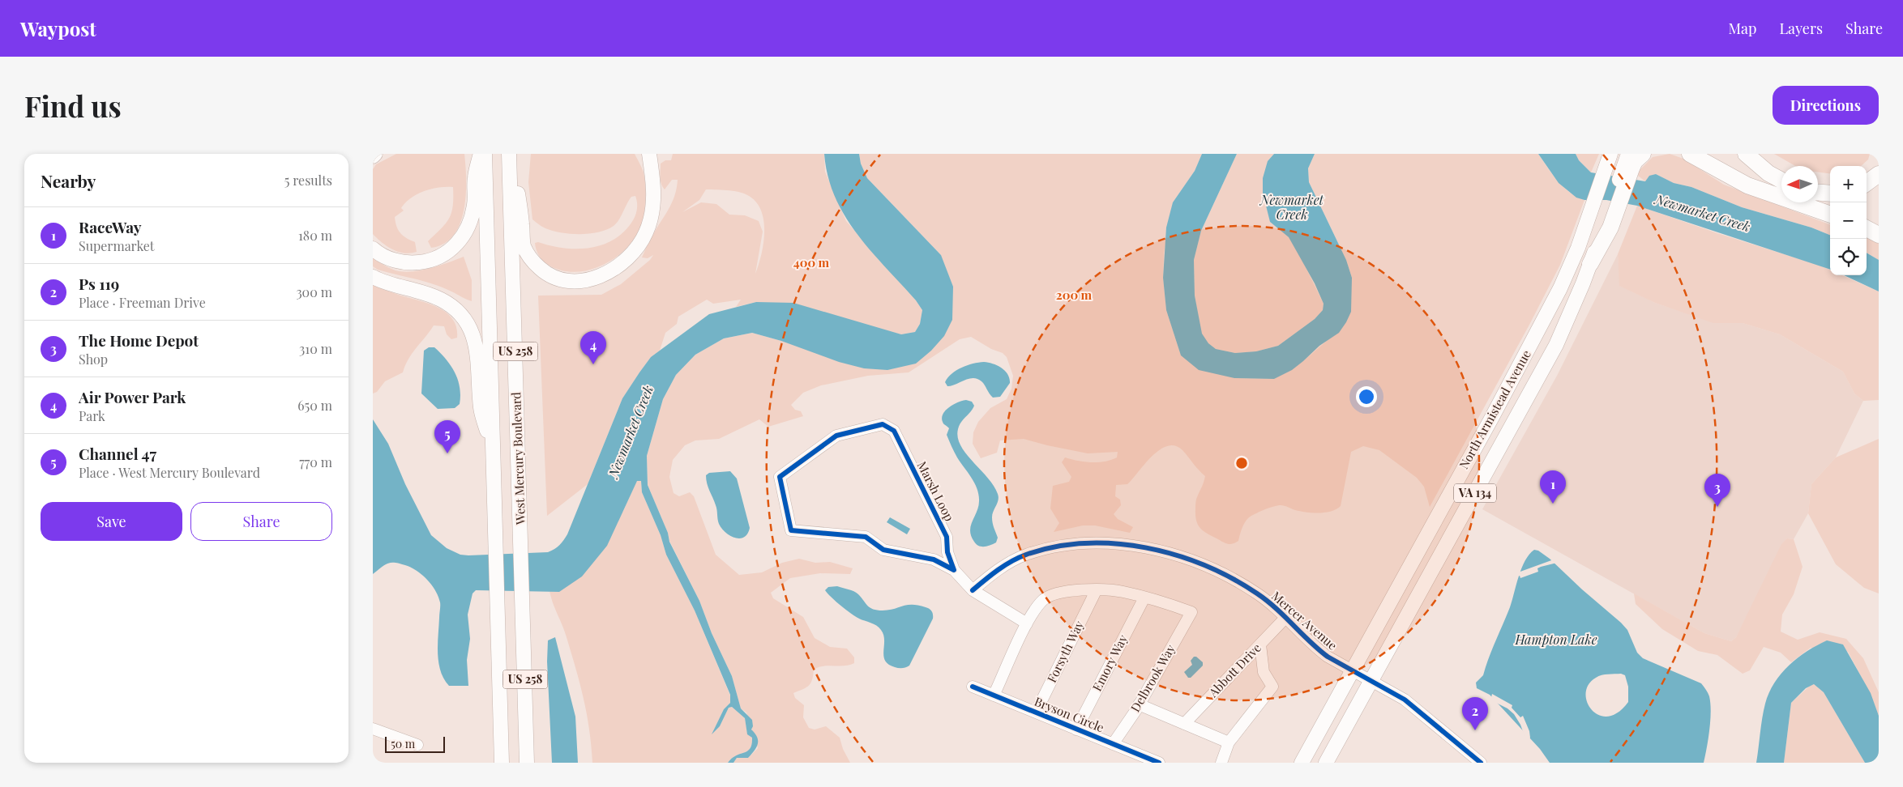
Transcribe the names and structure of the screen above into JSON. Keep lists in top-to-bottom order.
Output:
{
  "streets": {
    "main road": [
      "US 258",
      "North Armistead Avenue",
      "West Mercury Boulevard",
      "VA 134"
    ],
    "street": [
      "Marsh Loop",
      "Mercer Avenue",
      "Forsyth Way",
      "Emory Way",
      "Abbott Drive",
      "Delbrook Way",
      "Bryson Circle"
    ]
  },
  "crossings": [
    ["North Armistead Avenue", "Mercer Avenue"],
    ["Marsh Loop", "Mercer Avenue"],
    ["Mercer Avenue", "Abbott Drive"],
    ["Forsyth Way", "Bryson Circle"],
    ["Emory Way", "Delbrook Way"],
    ["Emory Way", "Bryson Circle"],
    ["Delbrook Way", "Bryson Circle"]
  ],
  "water": ["Newmarket Creek", "Hampton Lake"],
  "scale_bar": "50 m",
  "north": "left",
  "page": {
    "header": "Waypost",
    "nav": ["Map", "Layers", "Share"],
    "buttons": [
      "Directions",
      ["Save", "Share"]
    ],
    "title": "Find us",
    "heading": ["Nearby", "5 results"],
    "map_buttons": ["+", "−"],
    "list": [
      {
        "mark": "1",
        "name": "RaceWay",
        "note": "Supermarket",
        "value": "180 m"
      },
      {
        "mark": "2",
        "name": "Ps 119",
        "note": "Place · Freeman Drive",
        "value": "300 m"
      },
      {
        "mark": "3",
        "name": "The Home Depot",
        "note": "Shop",
        "value": "310 m"
      },
      {
        "mark": "4",
        "name": "Air Power Park",
        "note": "Park",
        "value": "650 m"
      },
      {
        "mark": "5",
        "name": "Channel 47",
        "note": "Place · West Mercury Boulevard",
        "value": "770 m"
      }
    ],
    "pins": [
      "4",
      "5",
      "1",
      "3",
      "2"
    ],
    "scale": "50 m"
  },
  "rings": ["400 m", "200 m"]
}
